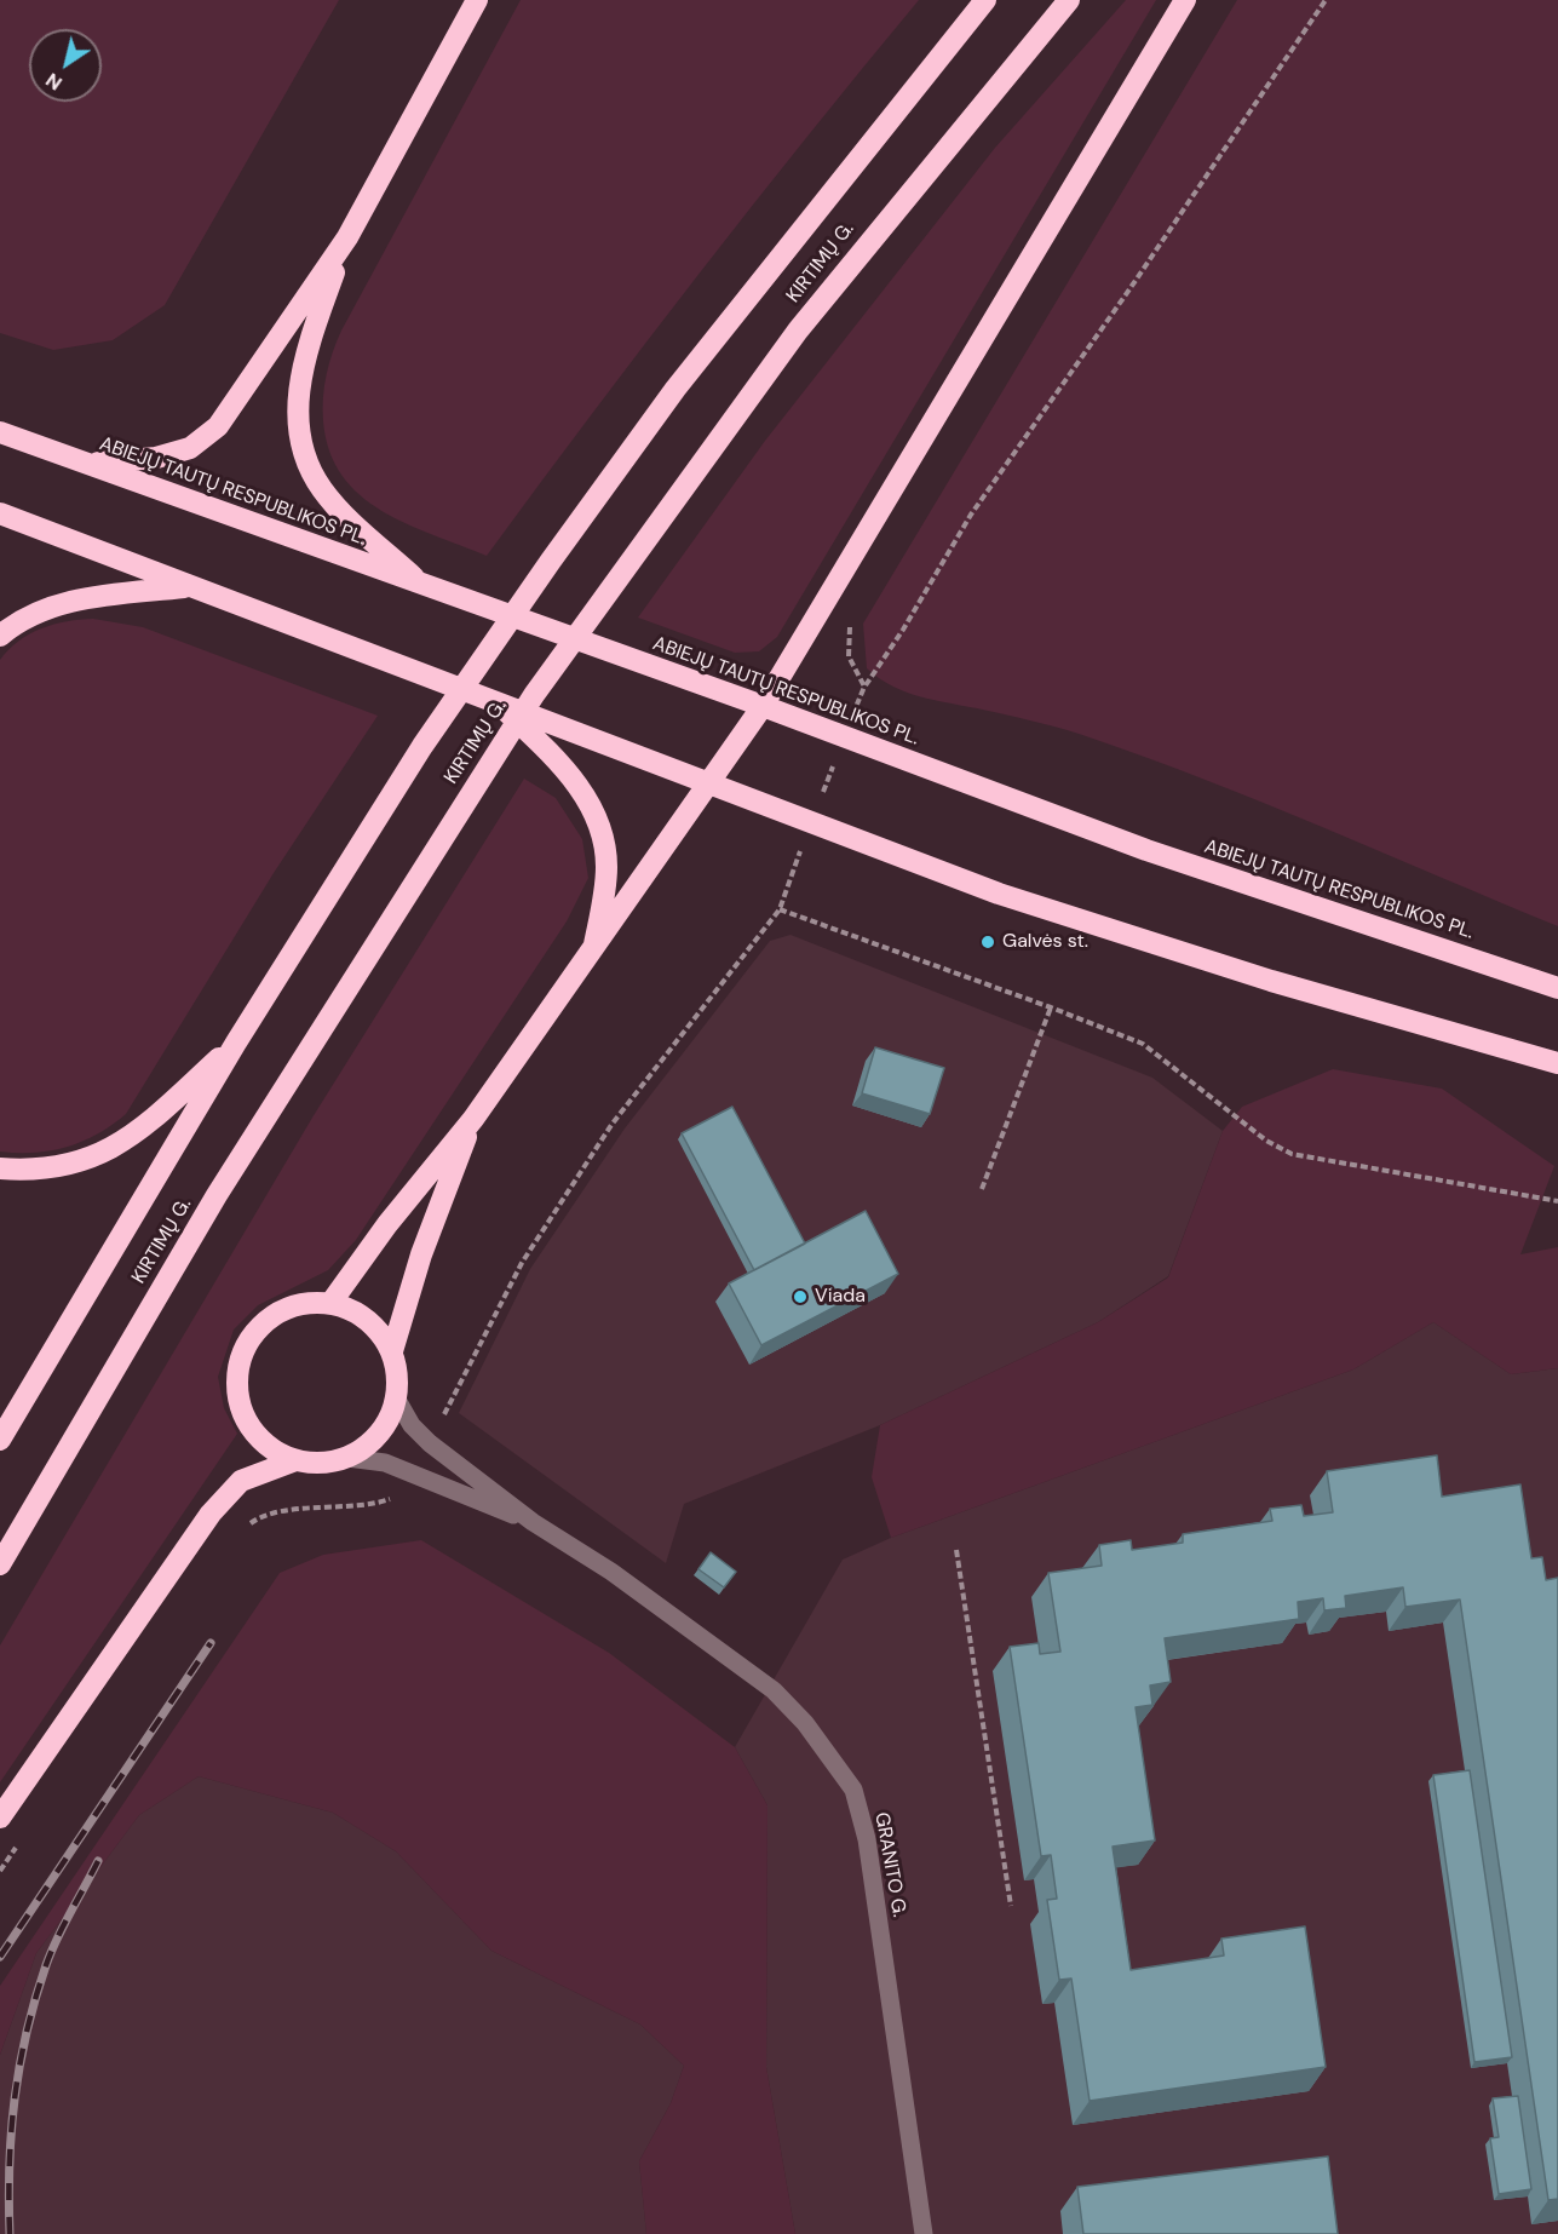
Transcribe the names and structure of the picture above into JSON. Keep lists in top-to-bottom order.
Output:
{
  "streets": {
    "highway": ["KIRTIMŲ G.", "ABIEJŲ TAUTŲ RESPUBLIKOS PL."],
    "street": ["GRANITO G."]
  },
  "places": ["Galvės st.", "Viada"],
  "north": "bottom left"
}
